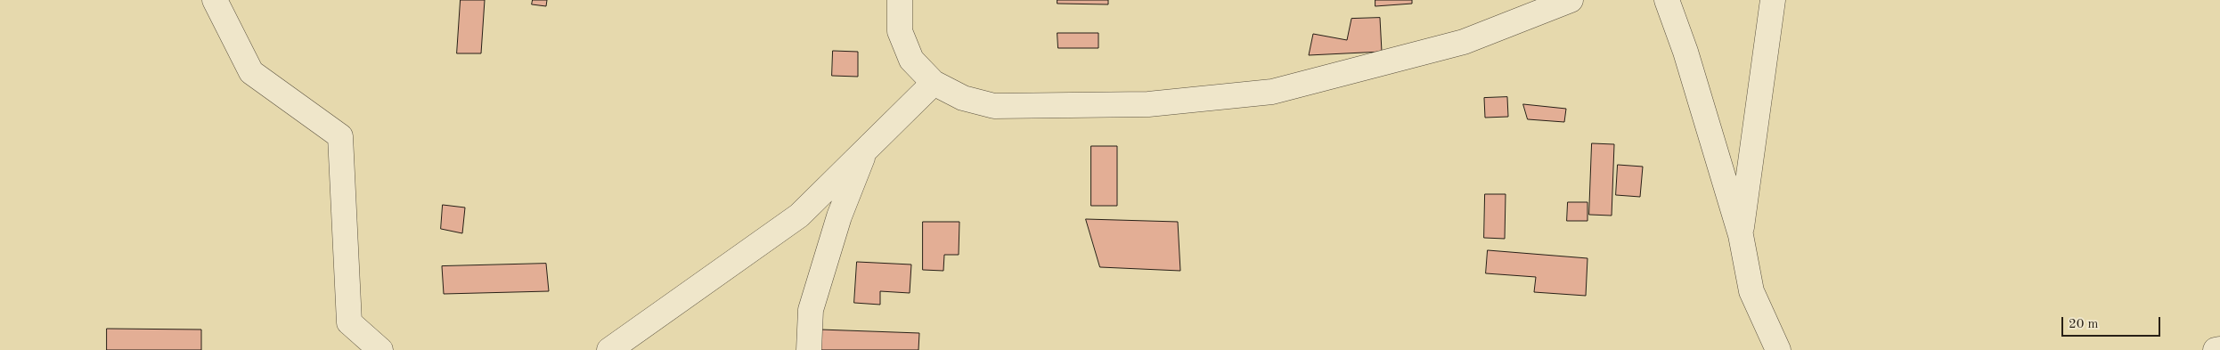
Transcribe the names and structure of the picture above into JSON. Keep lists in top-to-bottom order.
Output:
{
  "scale_bar": "20 m"
}
